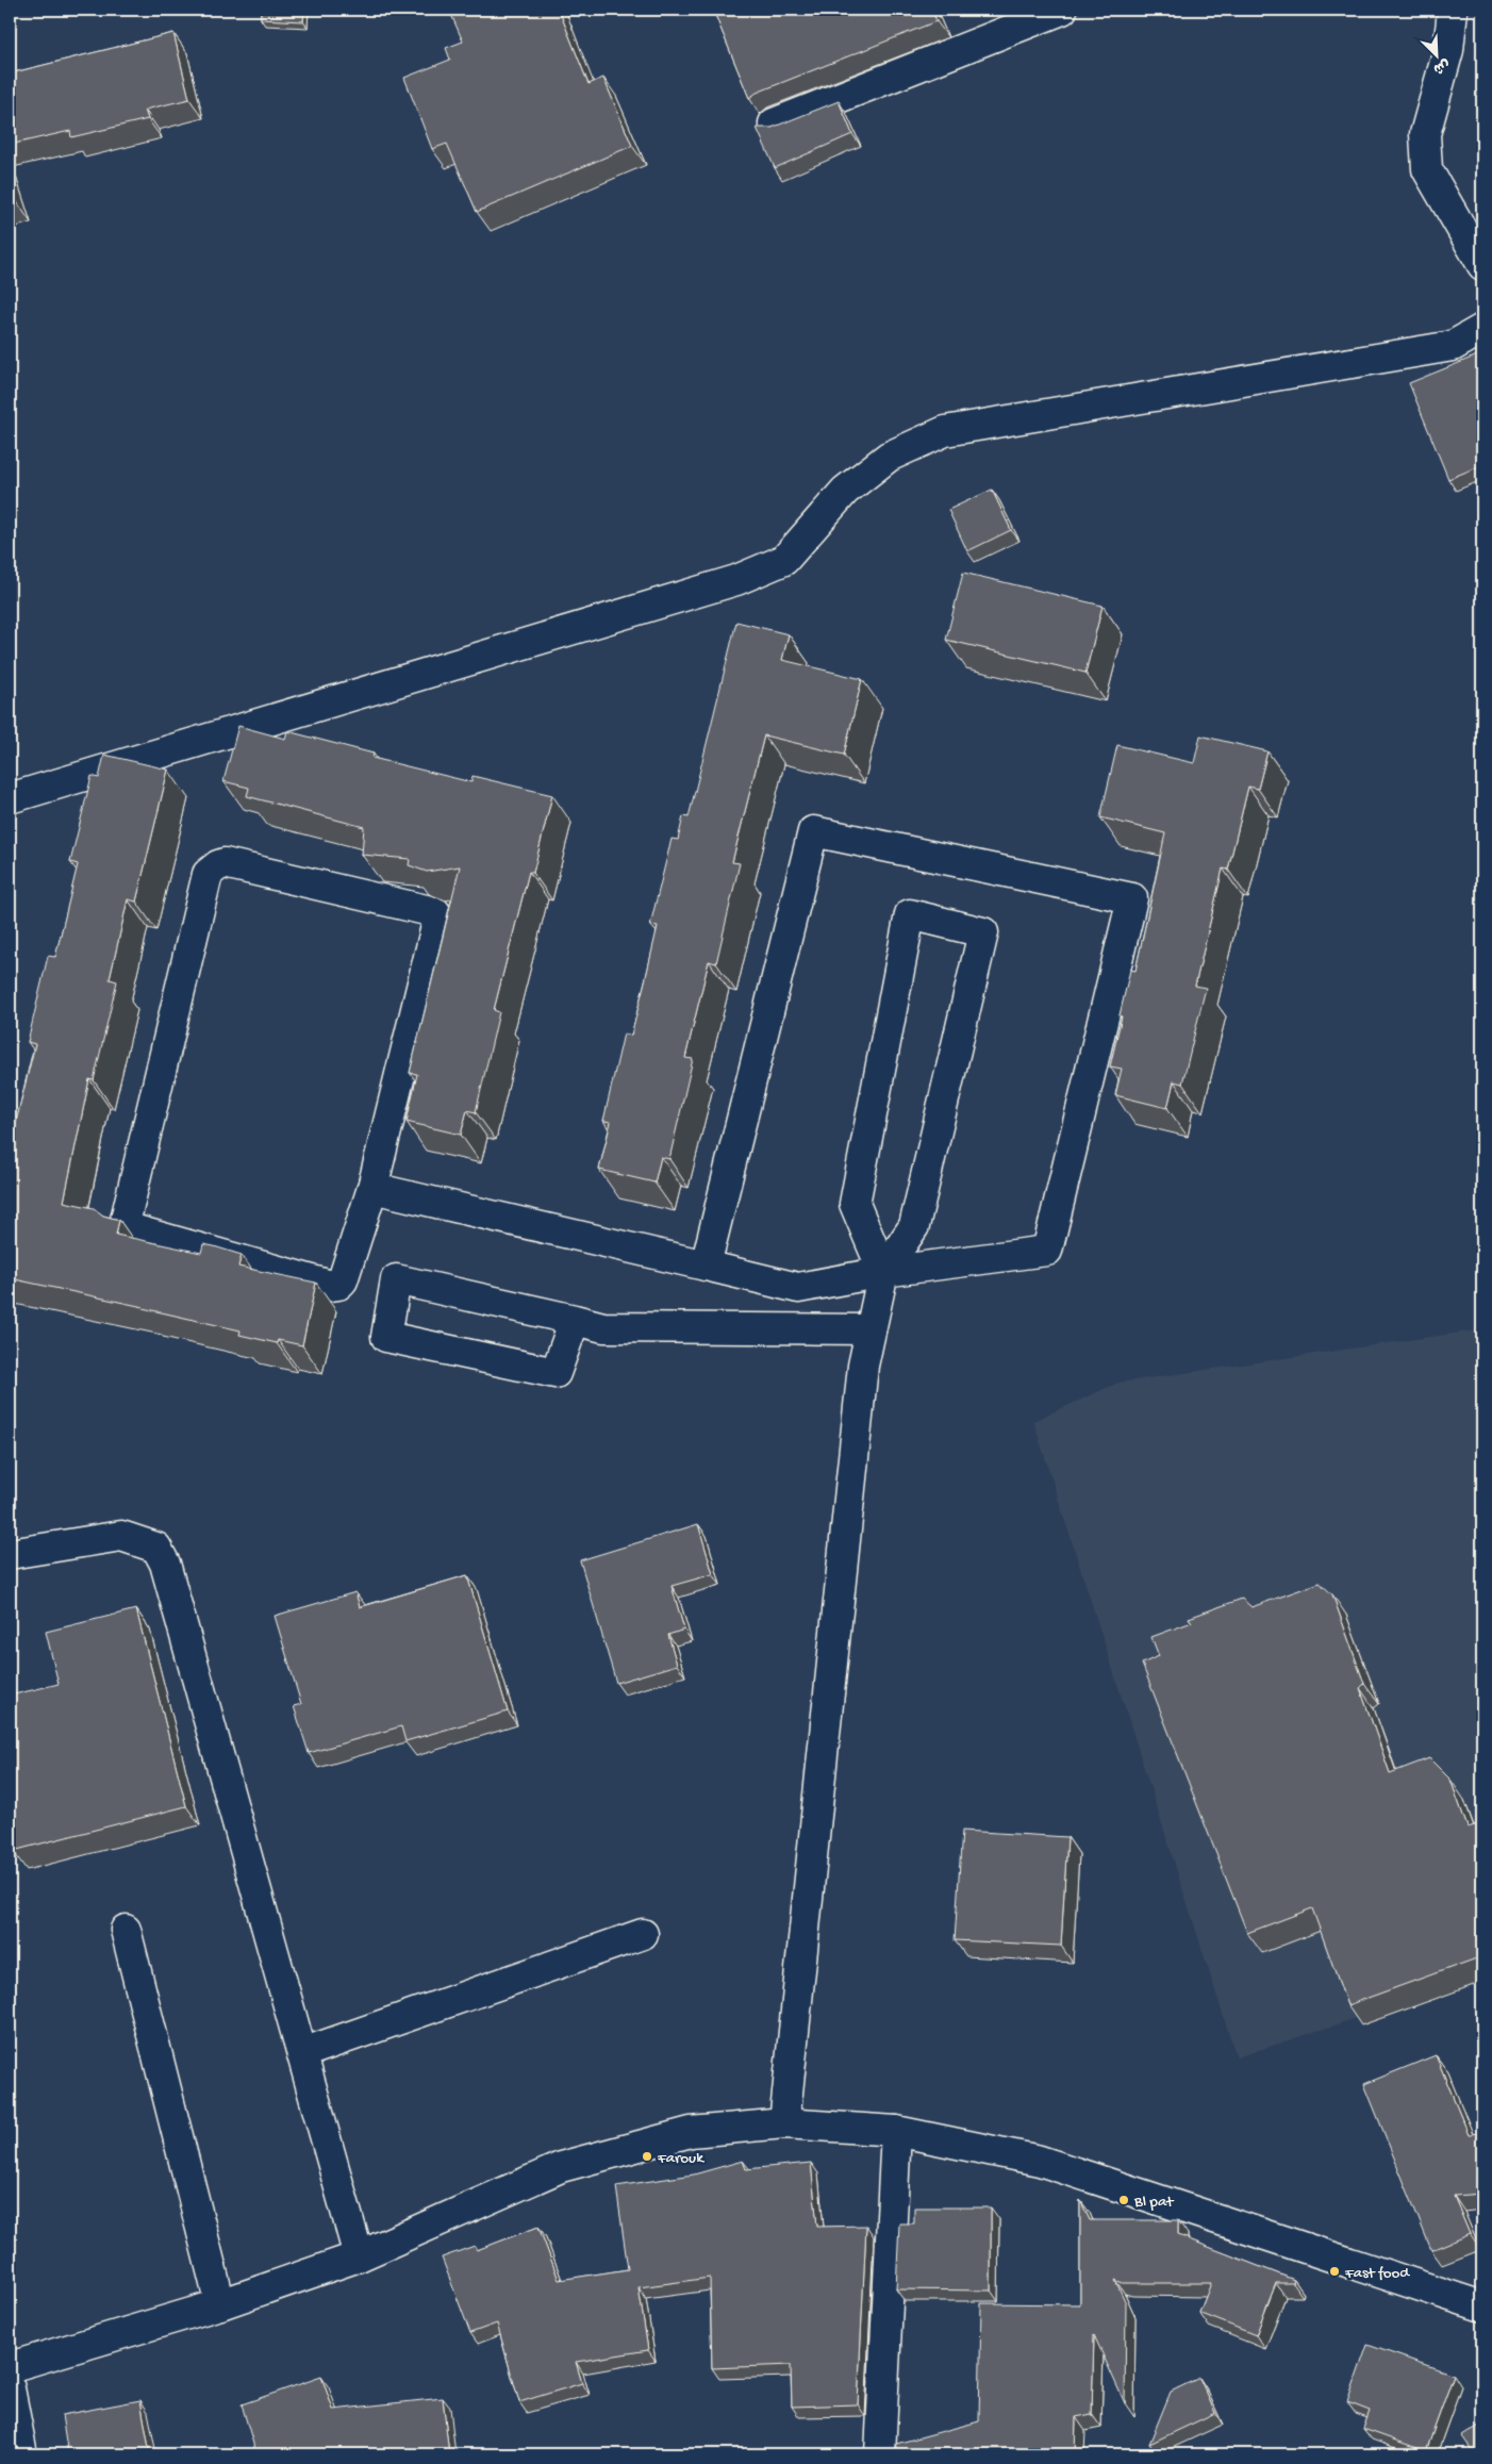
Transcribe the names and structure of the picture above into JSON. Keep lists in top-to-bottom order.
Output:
{
  "places": ["Farouk", "Bl pat", "Fast food"],
  "north": "bottom right"
}
